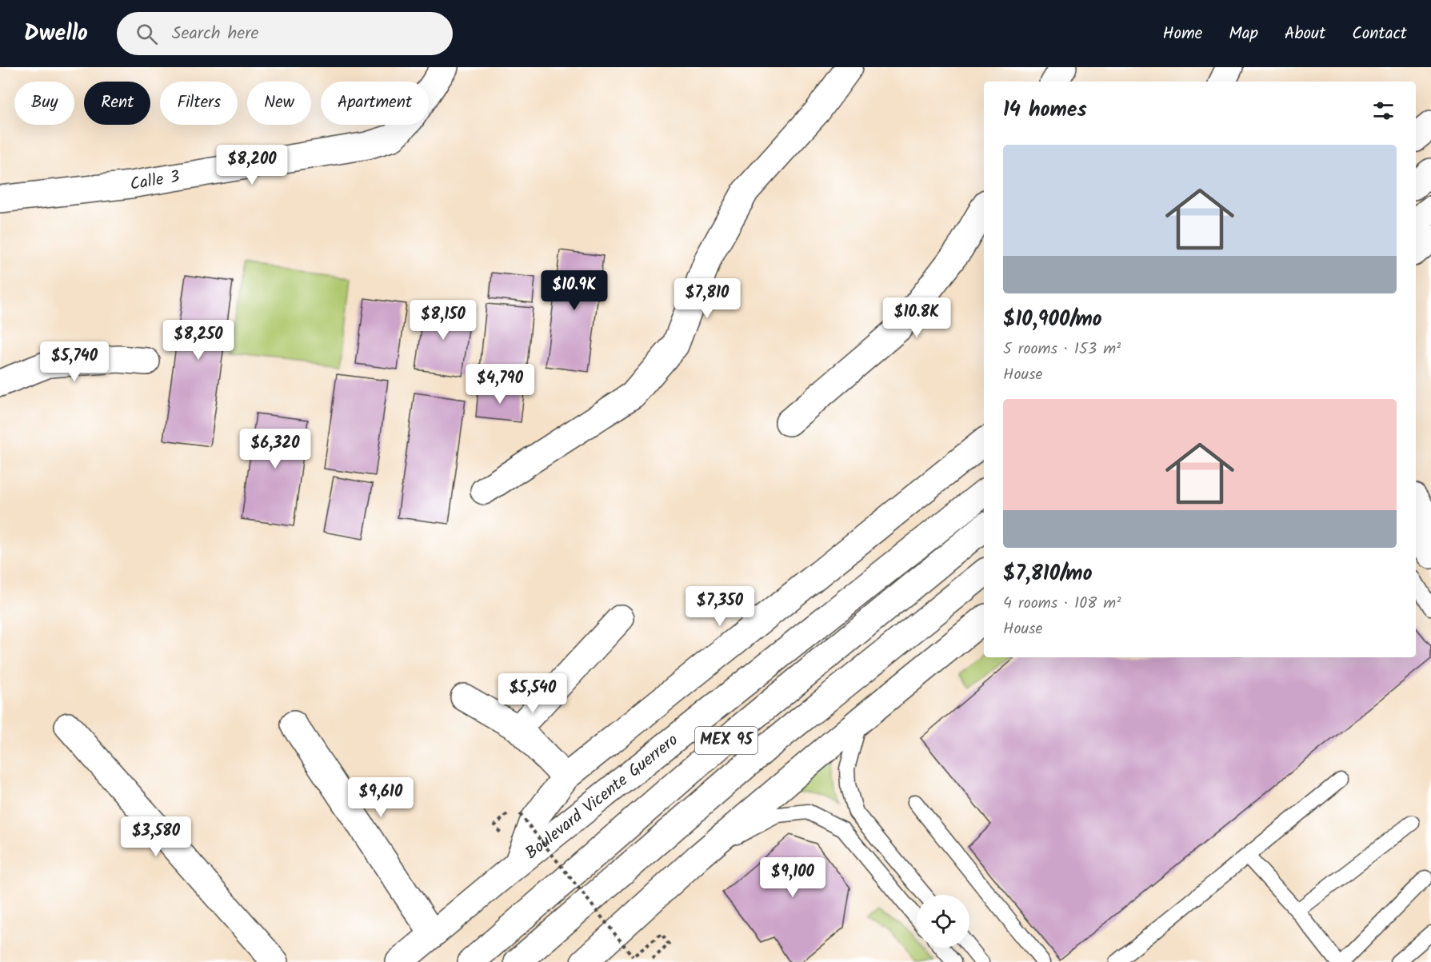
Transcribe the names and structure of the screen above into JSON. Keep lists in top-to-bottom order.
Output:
{
  "streets": {
    "main road": ["Calle 3", "MEX 95", "Boulevard Vicente Guerrero"]
  },
  "page": {
    "header": "Dwello",
    "search": "Search here",
    "nav": [
      "Home",
      "Map",
      "About",
      "Contact"
    ],
    "chip": [
      "Buy",
      "Rent",
      "Filters",
      "New",
      "Apartment"
    ],
    "heading": "14 homes",
    "list": [
      {
        "name": "$10,900/mo",
        "note": "5 rooms · 153 m² · House"
      },
      {
        "name": "$7,810/mo",
        "note": "4 rooms · 108 m² · House"
      }
    ],
    "price": [
      "$8,200",
      "$10.9K",
      "$7,810",
      "$10.8K",
      "$8,150",
      "$8,250",
      "$5,740",
      "$4,790",
      "$6,320",
      "$7,350",
      "$5,540",
      "$9,610",
      "$3,580",
      "$9,100"
    ]
  }
}
